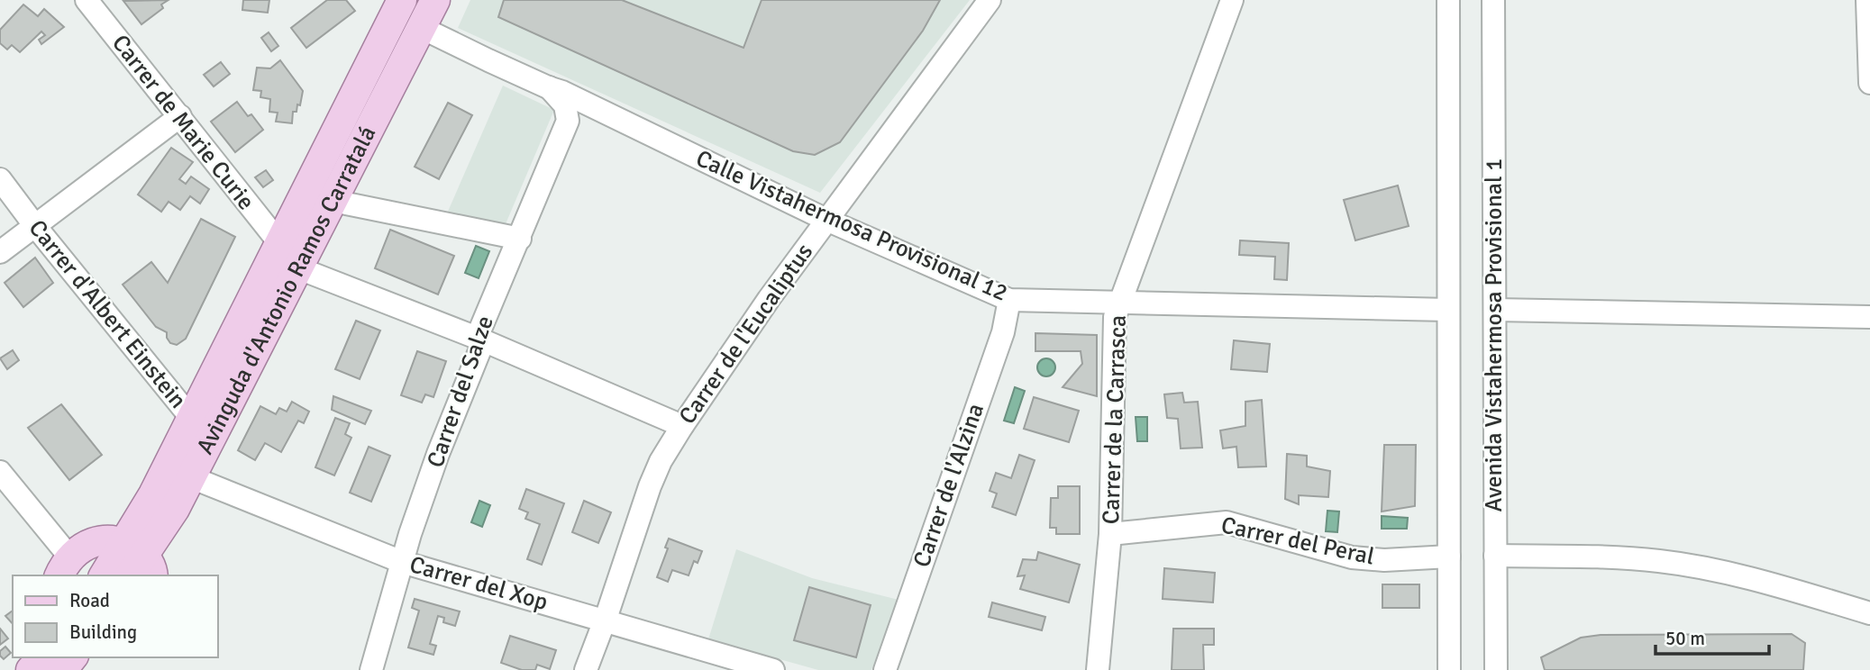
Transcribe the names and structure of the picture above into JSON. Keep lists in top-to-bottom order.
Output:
{
  "streets": {
    "main road": ["Avinguda d'Antonio Ramos Carratalá"],
    "street": [
      "Carrer de Marie Curie",
      "Calle Vistahermosa Provisional 12",
      "Carrer d'Albert Einstein",
      "Carrer de l'Eucaliptus",
      "Avenida Vistahermosa Provisional 1",
      "Carrer del Salze",
      "Carrer de la Carrasca",
      "Carrer de l'Alzina",
      "Carrer del Peral",
      "Carrer del Xop"
    ]
  },
  "crossings": [
    ["Carrer de Marie Curie", "Avinguda d'Antonio Ramos Carratalá"],
    ["Calle Vistahermosa Provisional 12", "Avinguda d'Antonio Ramos Carratalá"],
    ["Calle Vistahermosa Provisional 12", "Carrer de l'Eucaliptus"],
    ["Calle Vistahermosa Provisional 12", "Avenida Vistahermosa Provisional 1"],
    ["Calle Vistahermosa Provisional 12", "Carrer del Salze"],
    ["Calle Vistahermosa Provisional 12", "Carrer de la Carrasca"],
    ["Calle Vistahermosa Provisional 12", "Carrer de l'Alzina"],
    ["Avinguda d'Antonio Ramos Carratalá", "Carrer d'Albert Einstein"],
    ["Avinguda d'Antonio Ramos Carratalá", "Carrer del Xop"],
    ["Carrer de l'Eucaliptus", "Carrer del Xop"],
    ["Avenida Vistahermosa Provisional 1", "Carrer del Peral"],
    ["Carrer del Salze", "Carrer del Xop"],
    ["Carrer de la Carrasca", "Carrer del Peral"]
  ],
  "legend": ["Road", "Building"],
  "scale_bar": "50 m"
}
